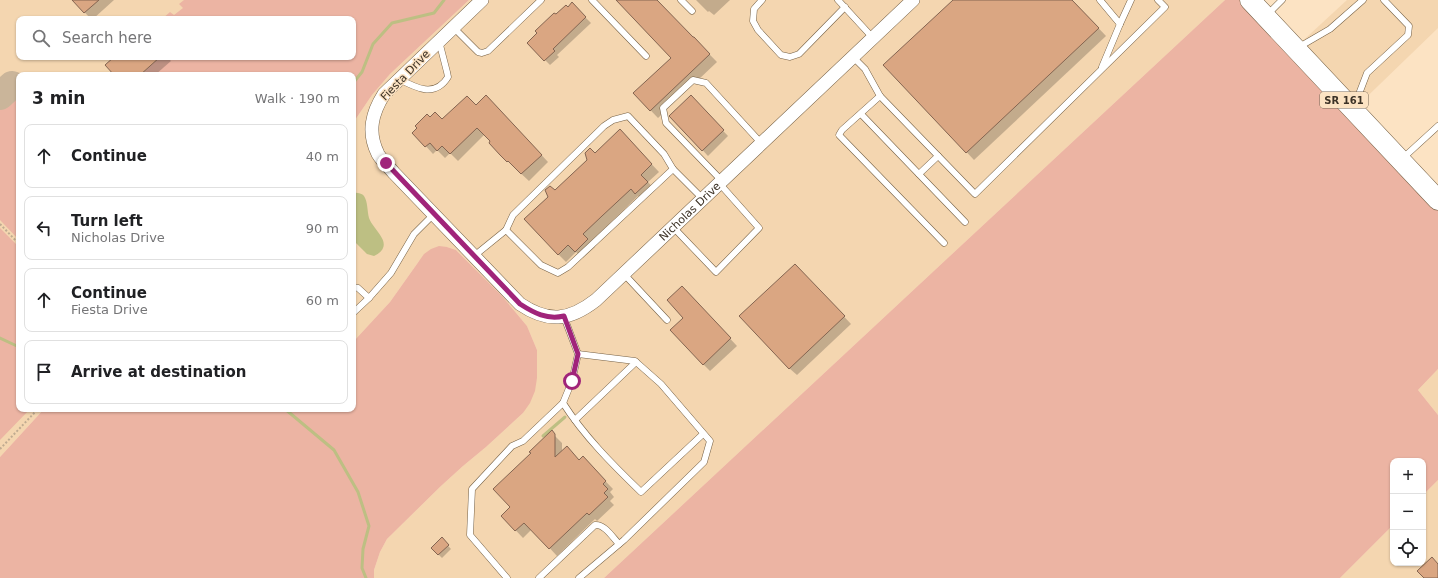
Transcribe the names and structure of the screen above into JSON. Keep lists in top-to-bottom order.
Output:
{
  "streets": {
    "main road": ["SR 161"],
    "street": ["Fiesta Drive", "Nicholas Drive"]
  },
  "crossings": [
    ["Fiesta Drive", "Nicholas Drive"]
  ],
  "page": {
    "search": "Search here",
    "heading": ["3 min", "Walk · 190 m"],
    "list": [
      ["Continue", "40 m"],
      ["Turn left", "Nicholas Drive", "90 m"],
      ["Continue", "Fiesta Drive", "60 m"],
      "Arrive at destination"
    ],
    "map_buttons": ["+", "−"]
  }
}
